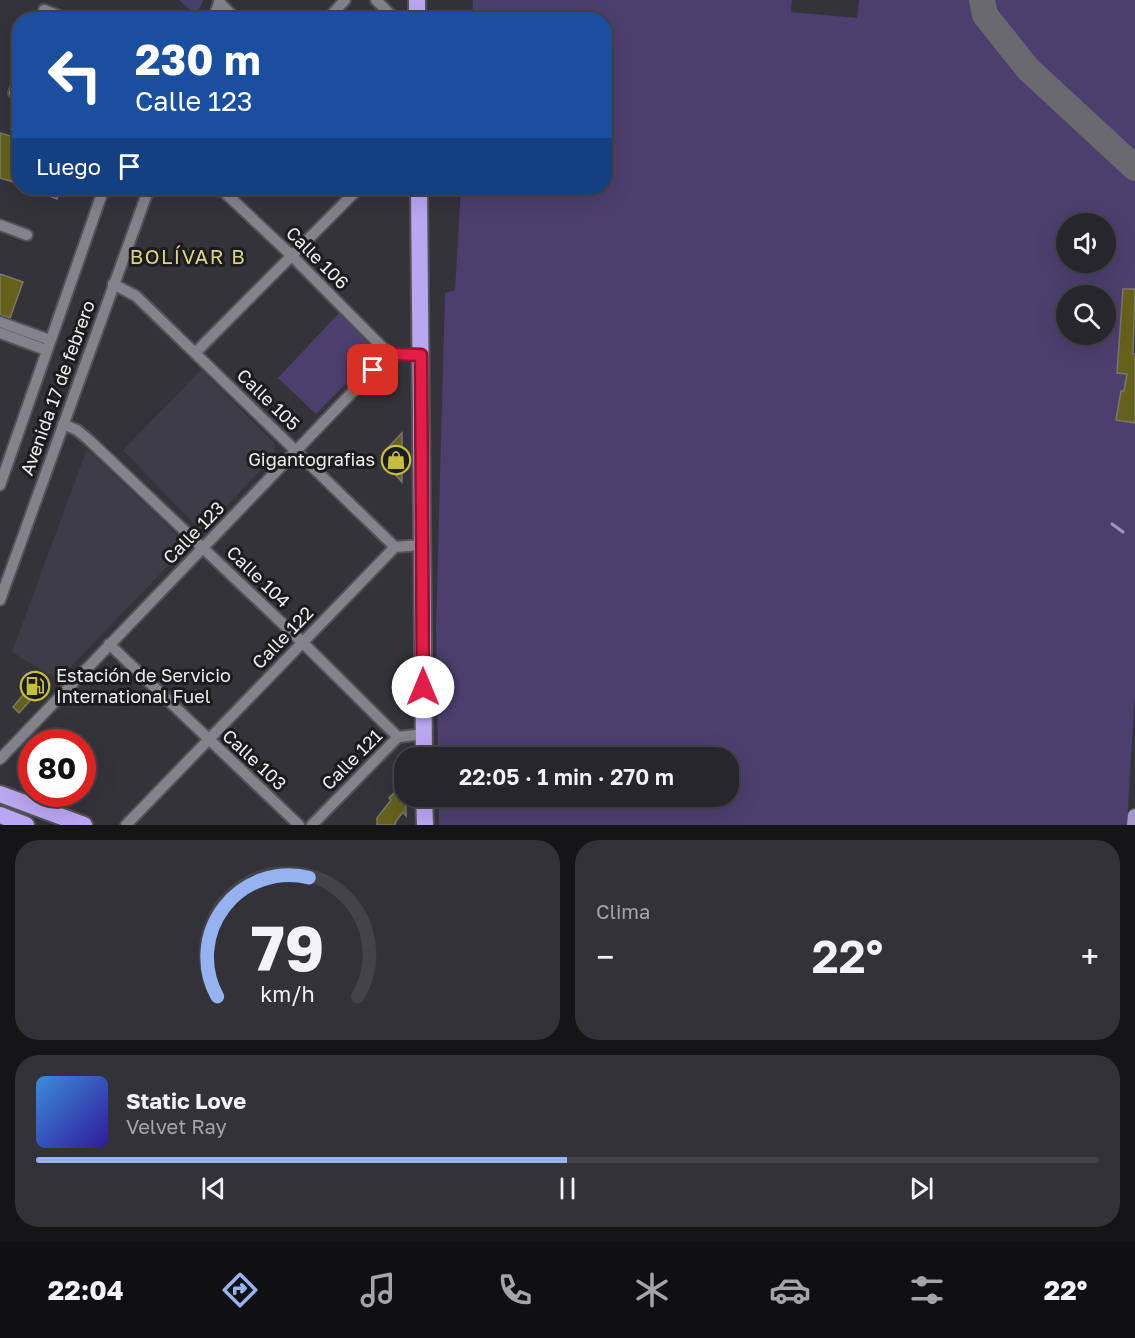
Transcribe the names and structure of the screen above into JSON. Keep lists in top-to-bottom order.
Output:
{
  "streets": {
    "street": [
      "Calle 106",
      "Avenida 17 de febrero",
      "Calle 105",
      "Calle 123",
      "Calle 104",
      "Calle 122",
      "Calle 103",
      "Calle 121"
    ]
  },
  "crossings": [
    ["Calle 106", "Calle 123"],
    ["Avenida 17 de febrero", "Calle 105"],
    ["Avenida 17 de febrero", "Calle 104"],
    ["Calle 105", "Calle 123"],
    ["Calle 105", "Calle 122"],
    ["Calle 123", "Calle 104"],
    ["Calle 123", "Calle 103"],
    ["Calle 104", "Calle 122"],
    ["Calle 104", "Calle 121"],
    ["Calle 122", "Calle 103"]
  ],
  "districts": ["BOLÍVAR B"],
  "places": {
    "shop": ["Gigantografias"],
    "fuel station": ["Estación de Servicio International Fuel"]
  },
  "page": {
    "turn": ["230 m", "Calle 123"],
    "then": "Luego",
    "limit": "80",
    "trip": "22:05 · 1 min · 270 m",
    "tile": "Clima",
    "heat": ["−", "22°", "+"],
    "song": ["Static Love", "Velvet Ray"],
    "tabs": ["22:04", "22°"],
    "gauge": ["79", "km/h"]
  }
}
